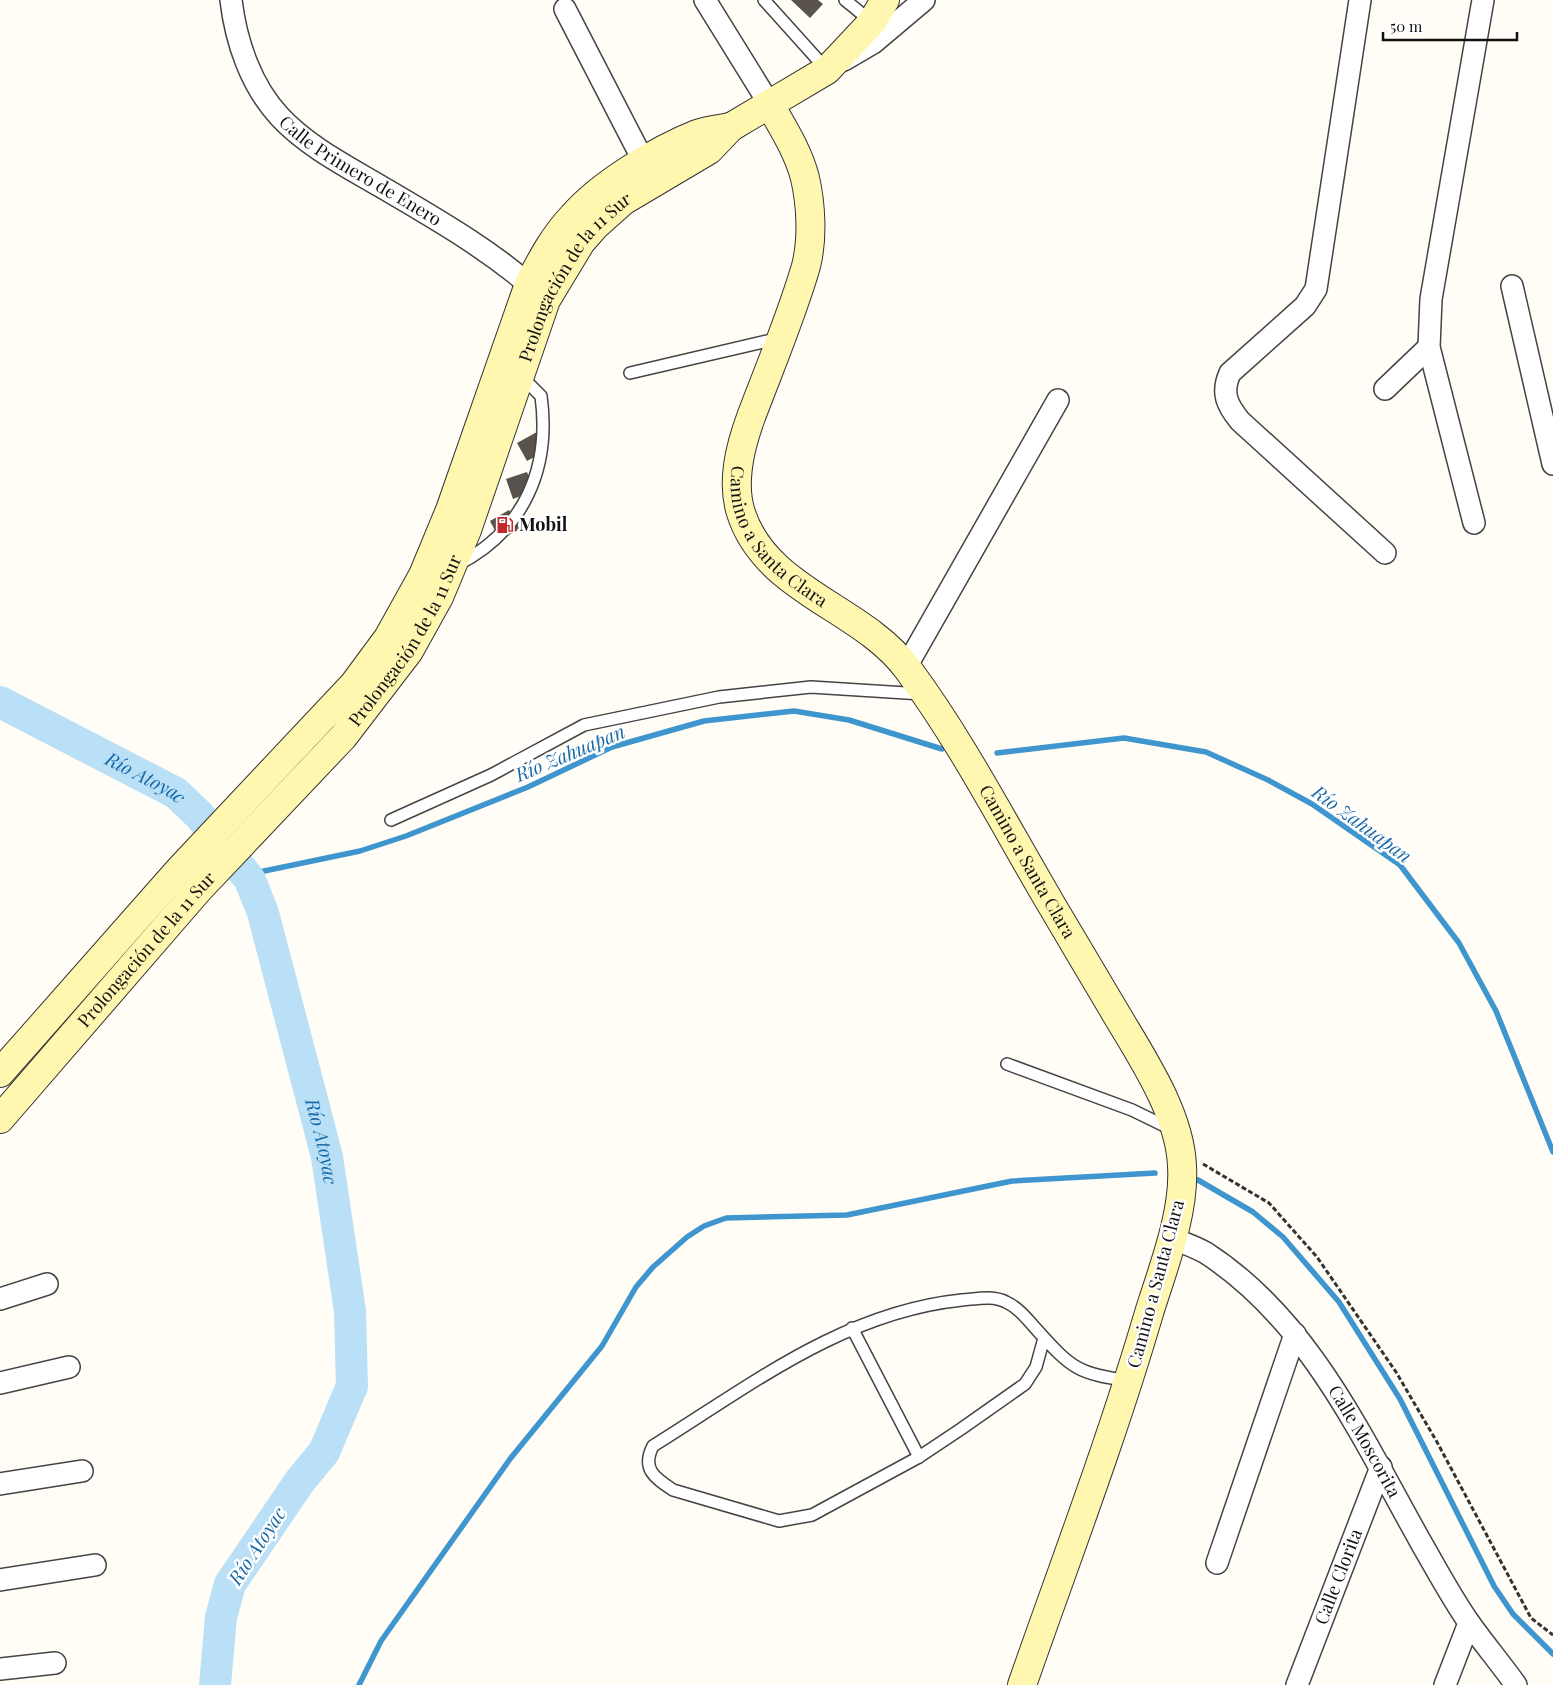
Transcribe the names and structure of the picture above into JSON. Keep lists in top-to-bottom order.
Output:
{
  "streets": {
    "main road": ["Prolongación de la 11 Sur", "Camino a Santa Clara"],
    "street": ["Calle Primero de Enero", "Calle Moscorita", "Calle Clorita"]
  },
  "crossings": [
    ["Calle Primero de Enero", "Prolongación de la 11 Sur"],
    ["Prolongación de la 11 Sur", "Camino a Santa Clara"],
    ["Camino a Santa Clara", "Calle Moscorita"],
    ["Calle Moscorita", "Calle Clorita"]
  ],
  "water": ["Río Zahuapan", "Río Atoyac"],
  "places": {
    "fuel station": ["Mobil"]
  },
  "scale_bar": "50 m"
}
